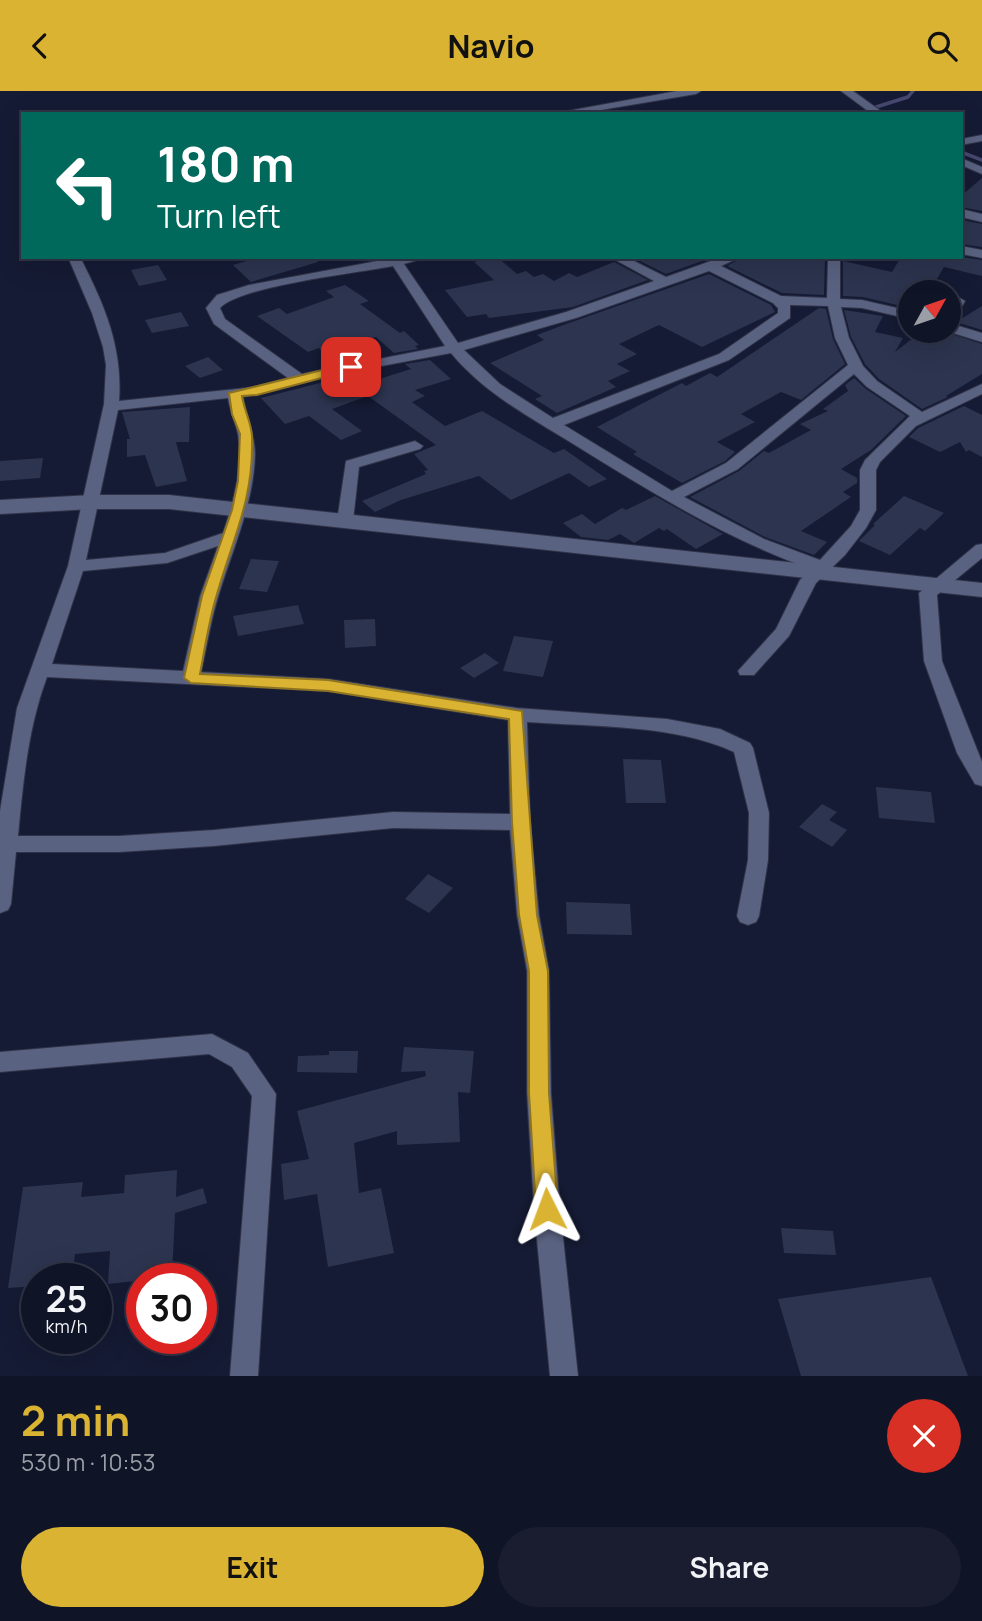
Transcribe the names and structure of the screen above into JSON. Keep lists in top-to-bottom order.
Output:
{
  "north": "top right",
  "page": {
    "header": "Navio",
    "turn": ["180 m", "Turn left"],
    "speed": "25 km/h",
    "limit": "30",
    "heading": ["2 min", "530 m · 10:53"],
    "buttons": ["Exit", "Share"]
  }
}
